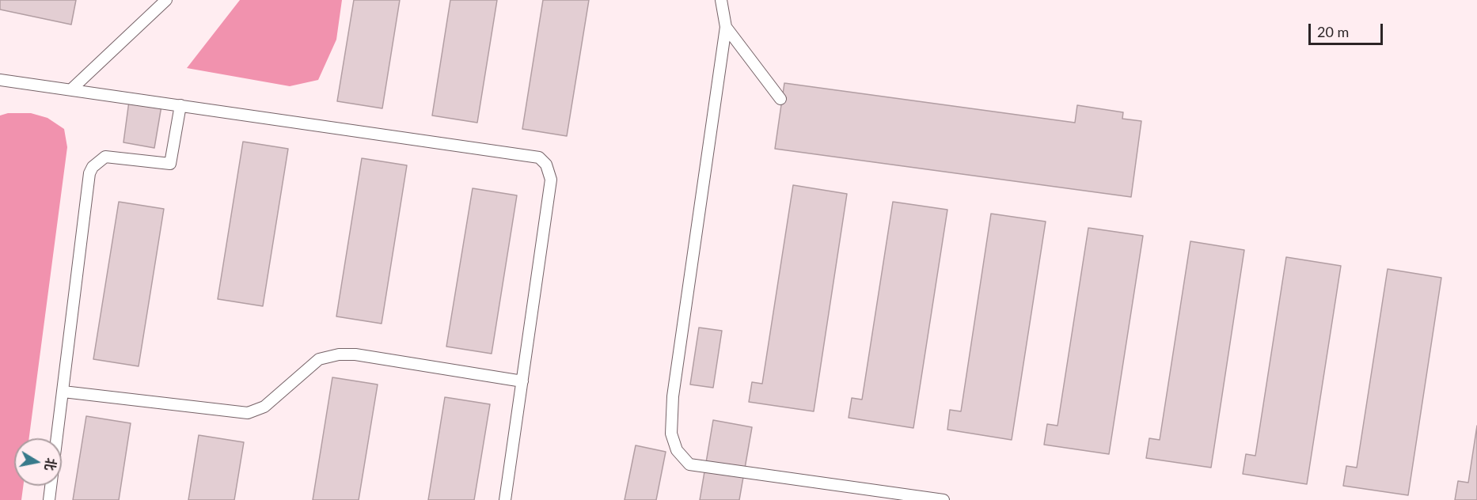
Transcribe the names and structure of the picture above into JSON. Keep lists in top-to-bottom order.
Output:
{
  "scale_bar": "20 m",
  "north": "right"
}
